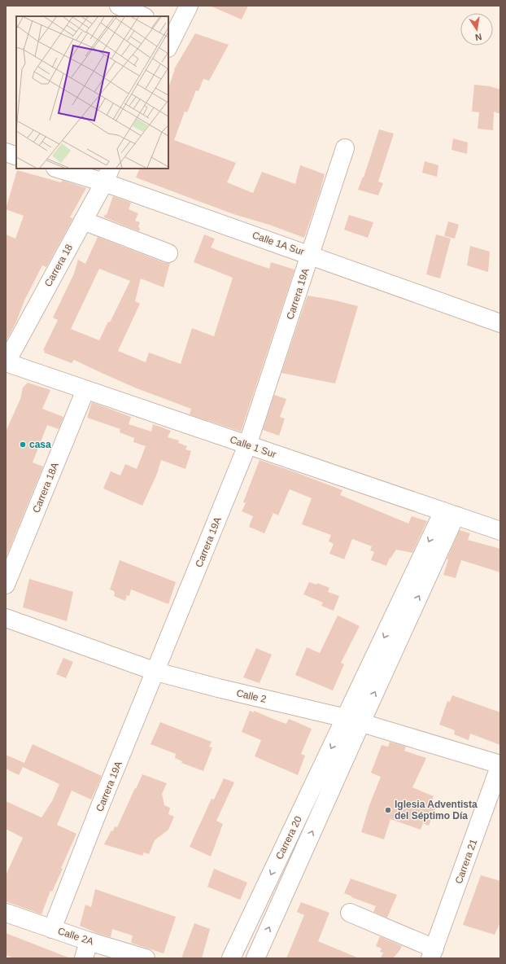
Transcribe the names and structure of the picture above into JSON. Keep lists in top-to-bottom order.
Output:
{
  "streets": {
    "street": [
      "Calle 1A Sur",
      "Carrera 18",
      "Carrera 19A",
      "Calle 1 Sur",
      "Carrera 18A",
      "Calle 2",
      "Carrera 20",
      "Carrera 21",
      "Calle 2A"
    ]
  },
  "crossings": [
    ["Calle 1A Sur", "Carrera 18"],
    ["Calle 1A Sur", "Carrera 19A"],
    ["Carrera 18", "Calle 1 Sur"],
    ["Carrera 19A", "Calle 1 Sur"],
    ["Carrera 19A", "Calle 2"],
    ["Carrera 19A", "Calle 2A"],
    ["Calle 1 Sur", "Carrera 18A"],
    ["Calle 2", "Carrera 20"],
    ["Calle 2", "Carrera 21"]
  ],
  "places": ["casa", "Iglesia Adventista del Séptimo Día"],
  "north": "bottom"
}
